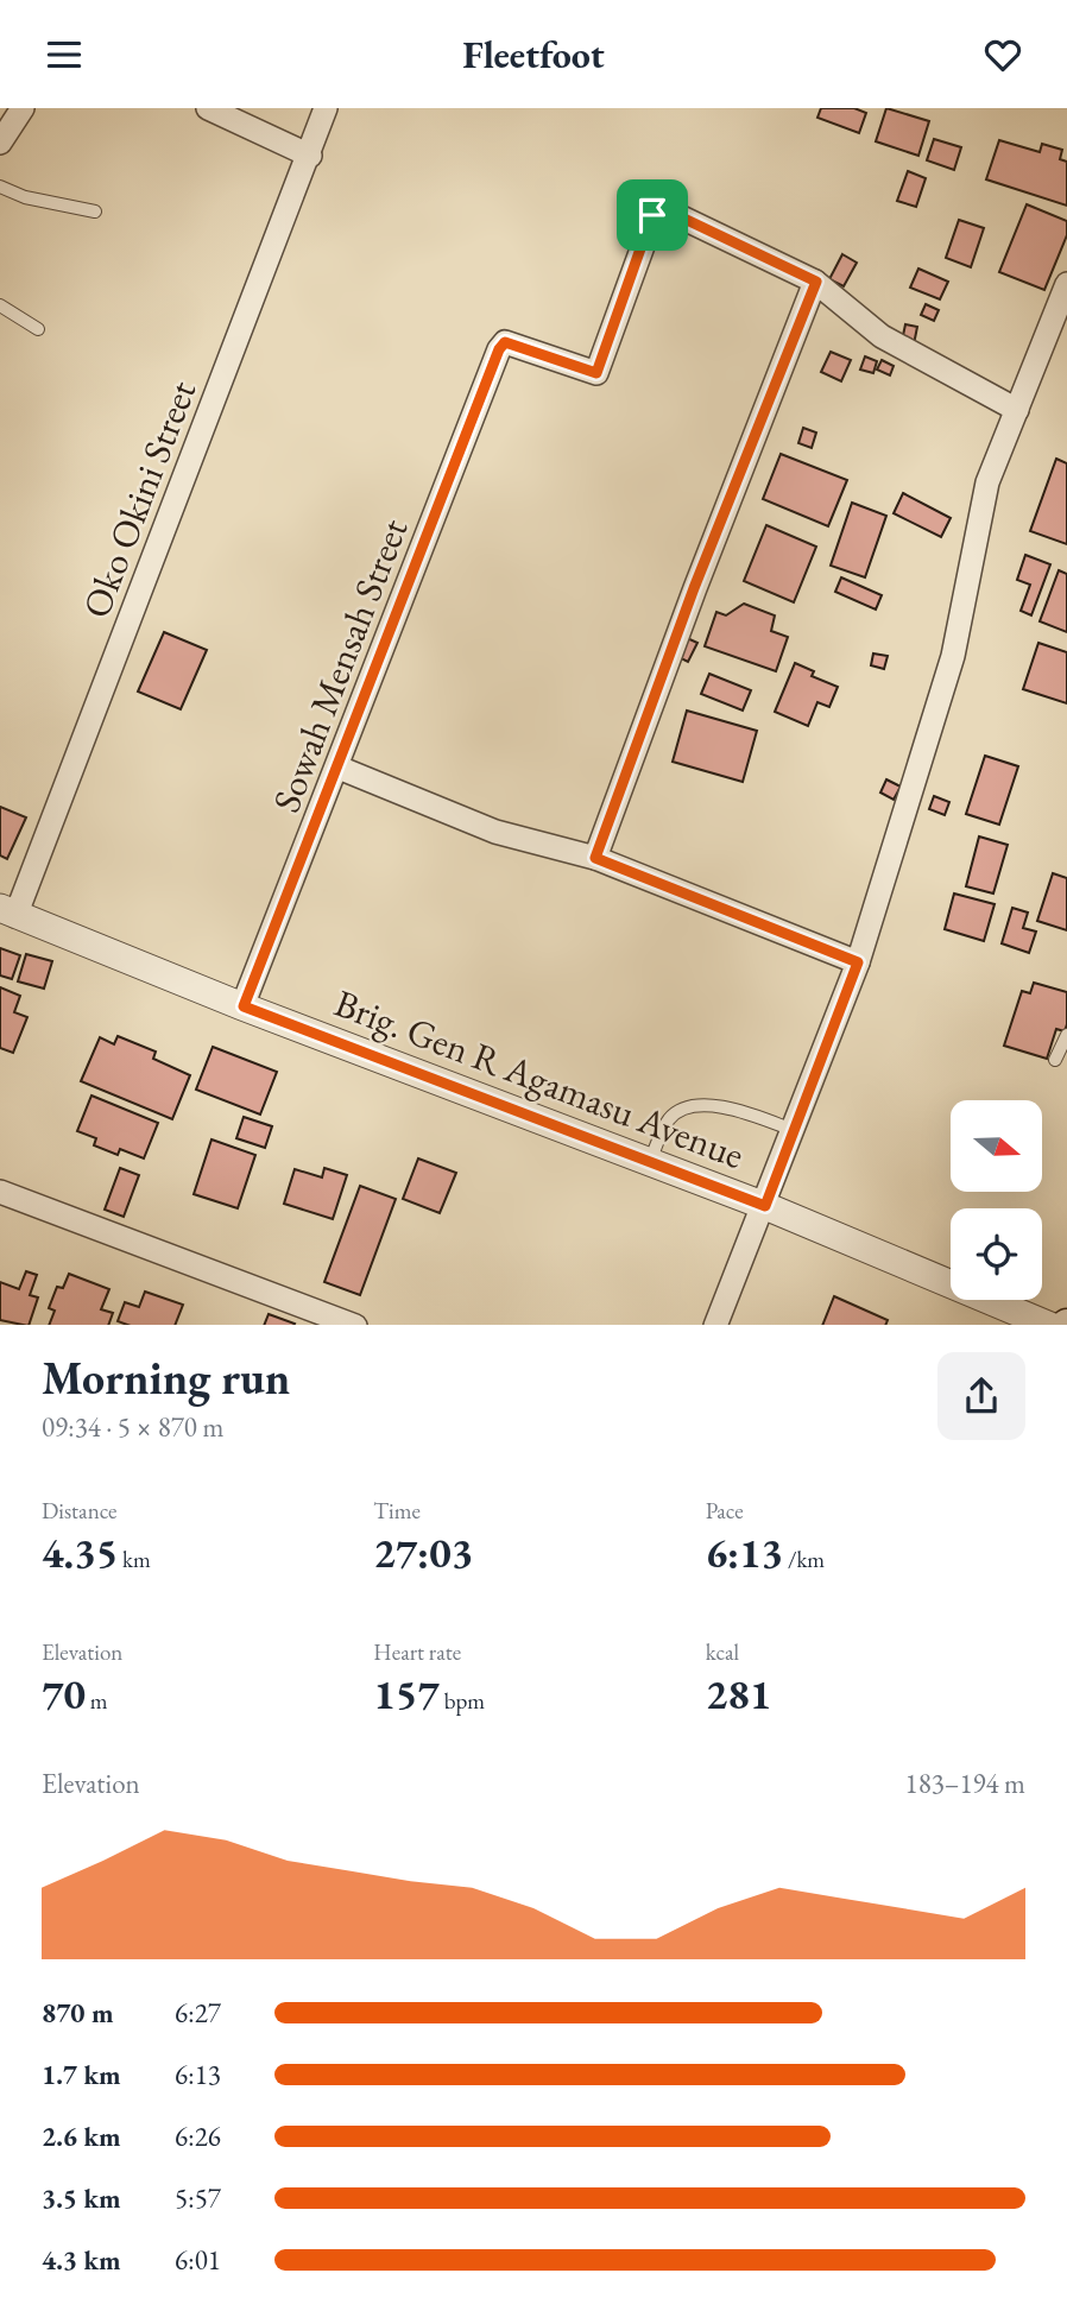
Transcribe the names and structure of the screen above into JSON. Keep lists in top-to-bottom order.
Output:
{
  "streets": {
    "street": ["Oko Okini Street", "Sowah Mensah Street", "Brig. Gen R Agamasu Avenue"]
  },
  "crossings": [
    ["Oko Okini Street", "Brig. Gen R Agamasu Avenue"],
    ["Sowah Mensah Street", "Brig. Gen R Agamasu Avenue"]
  ],
  "north": "right",
  "page": {
    "header": "Fleetfoot",
    "heading": ["Morning run", "09:34 · 5 × 870 m"],
    "stats": [
      ["Distance", "4.35 km"],
      ["Time", "27:03"],
      ["Pace", "6:13 /km"],
      ["Elevation", "70 m"],
      ["Heart rate", "157 bpm"],
      ["kcal", "281"]
    ],
    "chart": ["Elevation", "183–194 m"],
    "list": [
      {
        "name": "870 m",
        "note": "6:27"
      },
      {
        "name": "1.7 km",
        "note": "6:13"
      },
      {
        "name": "2.6 km",
        "note": "6:26"
      },
      {
        "name": "3.5 km",
        "note": "5:57"
      },
      {
        "name": "4.3 km",
        "note": "6:01"
      }
    ]
  }
}
